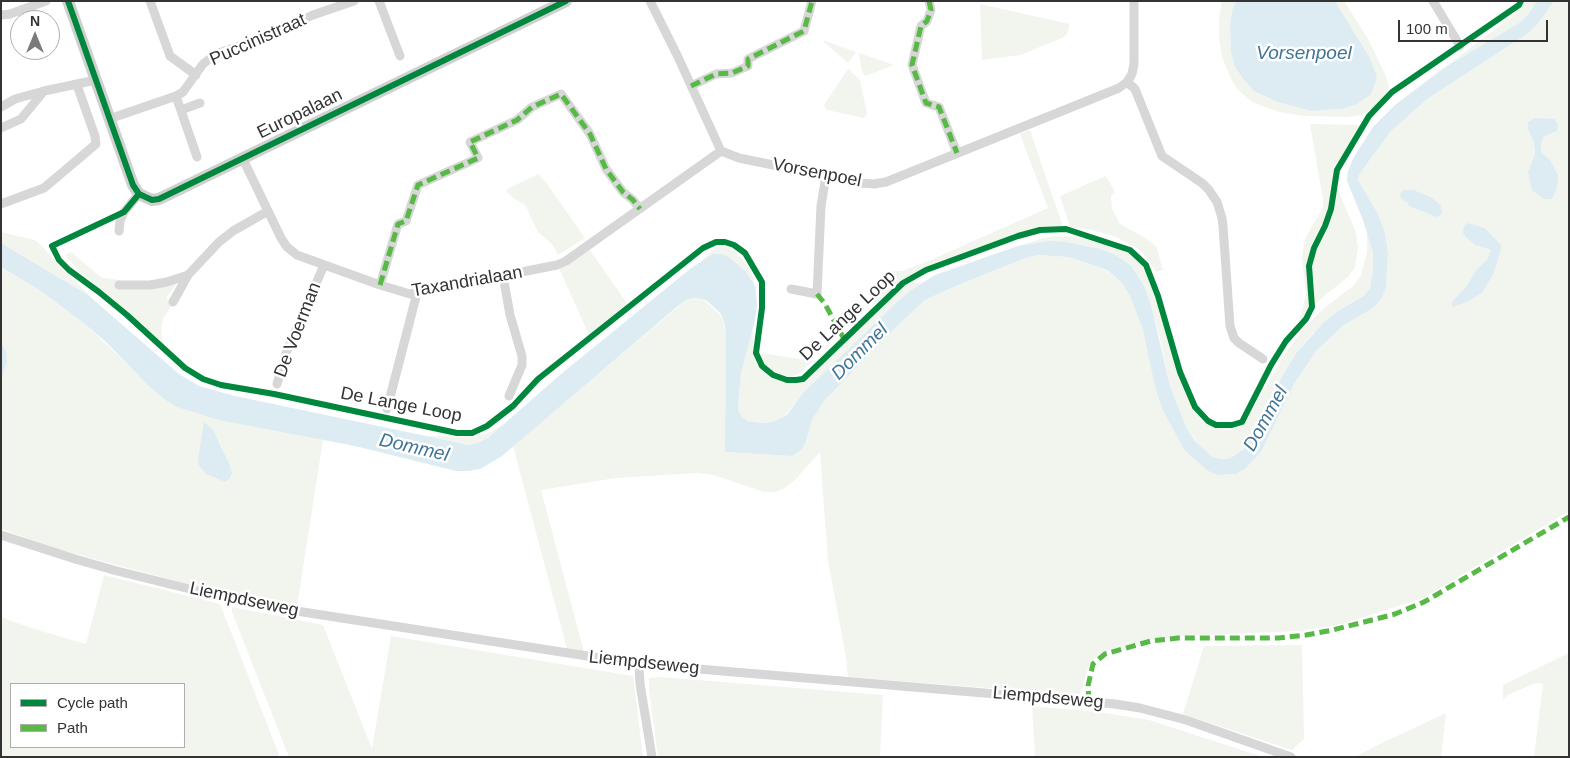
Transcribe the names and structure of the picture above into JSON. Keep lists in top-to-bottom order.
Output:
{
  "streets": {
    "street": [
      "Puccinistraat",
      "Europalaan",
      "Vorsenpoel",
      "Taxandrialaan",
      "De Voerman",
      "Liempdseweg"
    ],
    "cycle path": ["De Lange Loop"]
  },
  "crossings": [
    ["Europalaan", "Taxandrialaan"],
    ["Vorsenpoel", "Taxandrialaan"],
    ["Taxandrialaan", "De Voerman"]
  ],
  "water": ["Vorsenpoel", "Dommel"],
  "legend": ["Cycle path", "Path"],
  "scale_bar": "100 m",
  "north": "top"
}
